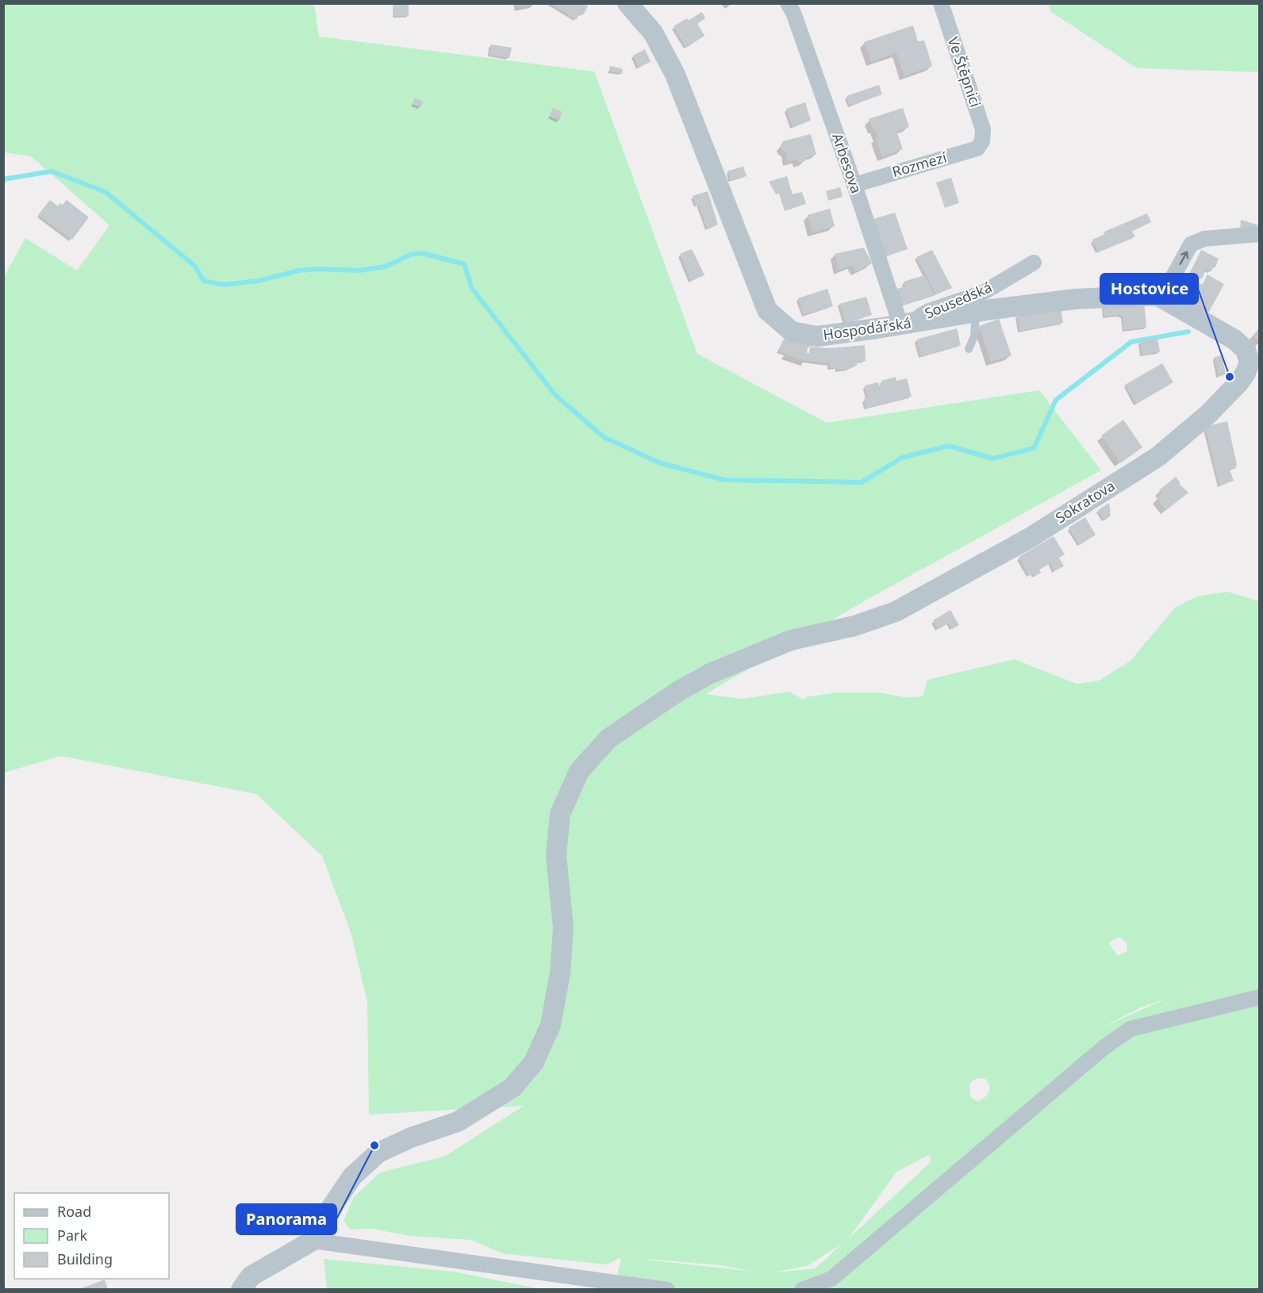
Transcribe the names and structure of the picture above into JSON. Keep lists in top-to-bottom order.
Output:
{
  "streets": {
    "street": [
      "Ve Štěpnici",
      "Arbesova",
      "Rozmezí",
      "Sousedská",
      "Hospodářská",
      "Sokratova"
    ]
  },
  "crossings": [
    ["Ve Štěpnici", "Rozmezí"],
    ["Arbesova", "Rozmezí"],
    ["Arbesova", "Sousedská"],
    ["Arbesova", "Hospodářská"],
    ["Sousedská", "Hospodářská"],
    ["Hospodářská", "Sokratova"]
  ],
  "places": ["Hostovice", "Panorama"],
  "legend": ["Road", "Park", "Building"]
}
